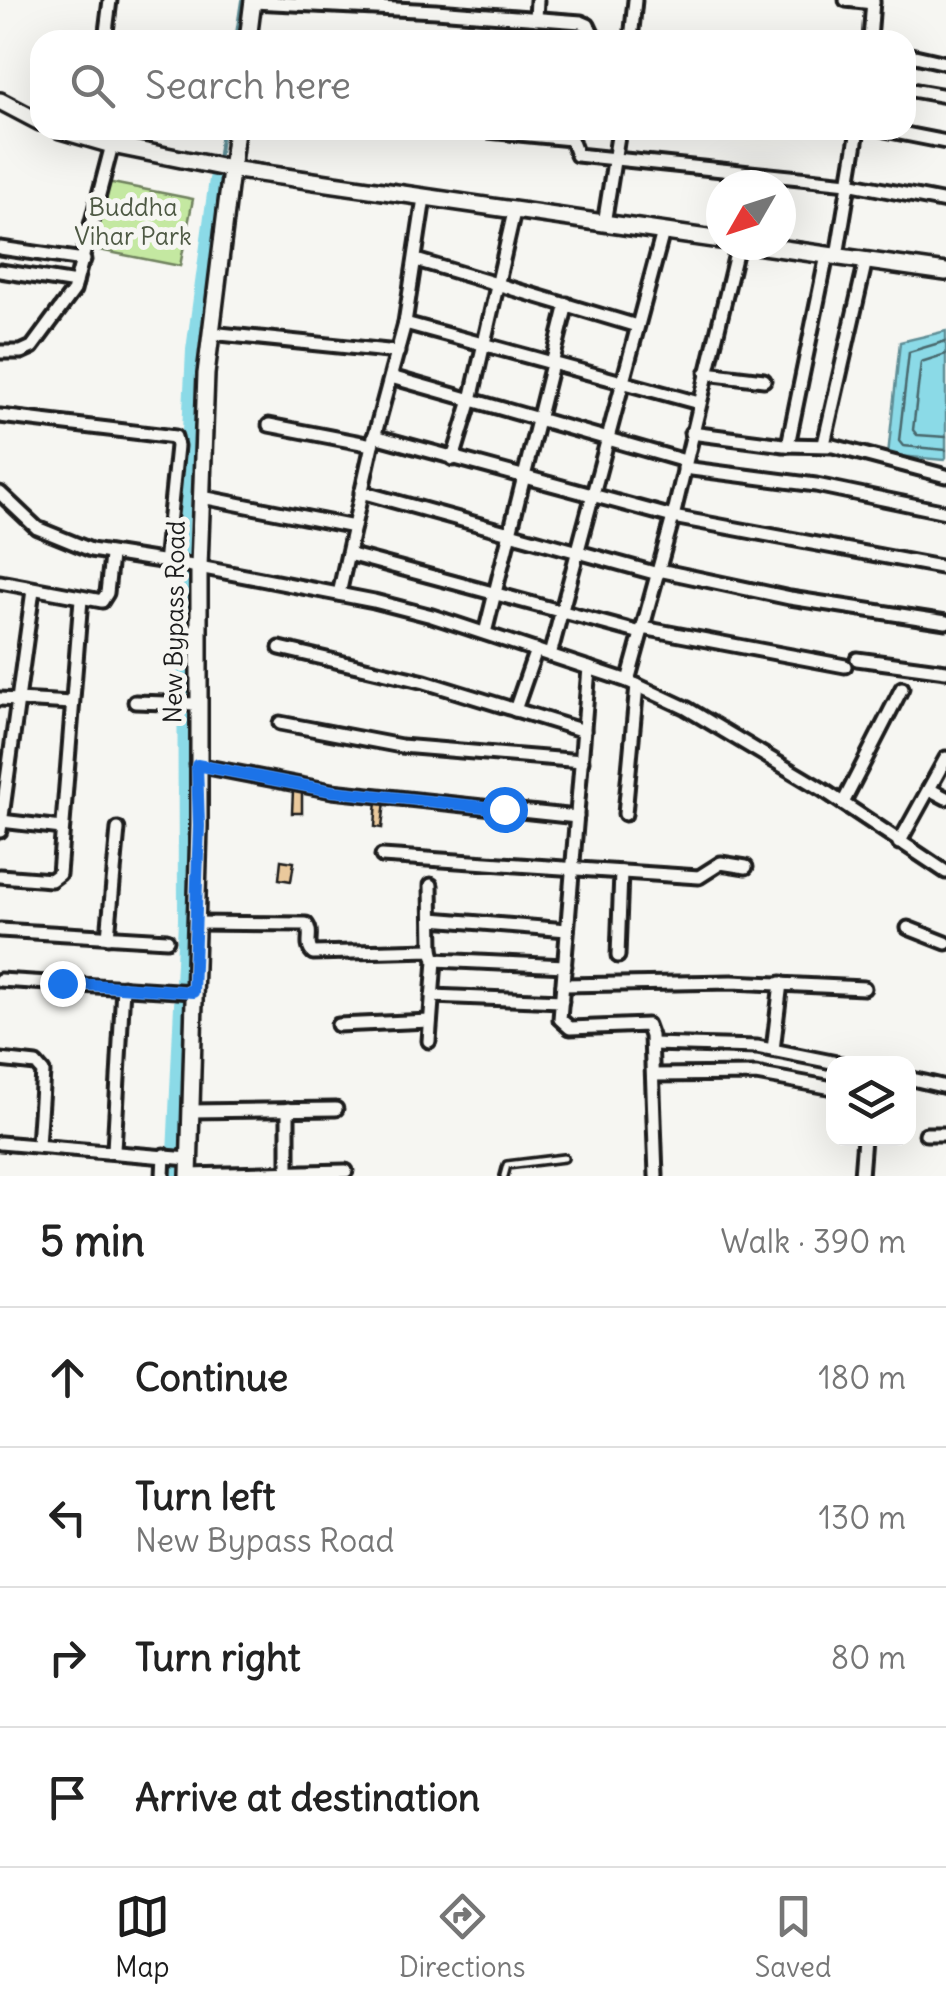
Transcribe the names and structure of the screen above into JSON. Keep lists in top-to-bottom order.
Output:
{
  "streets": {
    "main road": ["New Bypass Road"]
  },
  "parks": ["Buddha Vihar Park"],
  "north": "bottom left",
  "page": {
    "search": "Search here",
    "heading": ["5 min", "Walk · 390 m"],
    "list": [
      ["Continue", "180 m"],
      ["Turn left", "New Bypass Road", "130 m"],
      ["Turn right", "80 m"],
      "Arrive at destination"
    ],
    "nav": ["Map", "Directions", "Saved"]
  }
}
